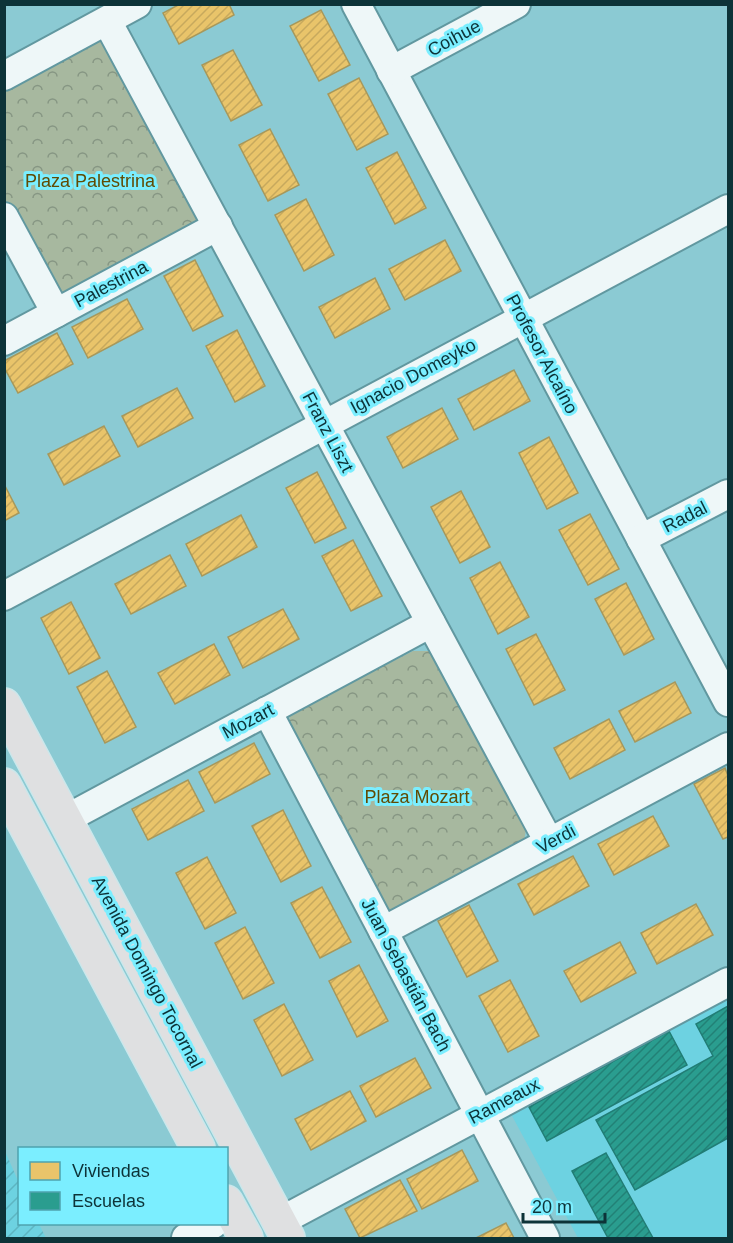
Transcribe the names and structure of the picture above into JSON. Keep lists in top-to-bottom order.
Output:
{
  "streets": {
    "main road": ["Avenida Domingo Tocornal"],
    "street": [
      "Coihue",
      "Palestrina",
      "Profesor Alcaíno",
      "Ignacio Domeyko",
      "Franz Liszt",
      "Radal",
      "Mozart",
      "Verdi",
      "Juan Sebastián Bach",
      "Rameaux"
    ]
  },
  "crossings": [
    ["Coihue", "Profesor Alcaíno"],
    ["Palestrina", "Franz Liszt"],
    ["Profesor Alcaíno", "Ignacio Domeyko"],
    ["Profesor Alcaíno", "Radal"],
    ["Ignacio Domeyko", "Franz Liszt"],
    ["Franz Liszt", "Mozart"],
    ["Franz Liszt", "Verdi"],
    ["Mozart", "Avenida Domingo Tocornal"],
    ["Mozart", "Juan Sebastián Bach"],
    ["Verdi", "Juan Sebastián Bach"],
    ["Avenida Domingo Tocornal", "Rameaux"],
    ["Juan Sebastián Bach", "Rameaux"]
  ],
  "parks": ["Plaza Palestrina", "Plaza Mozart"],
  "legend": ["Viviendas", "Escuelas"],
  "scale_bar": "20 m"
}
